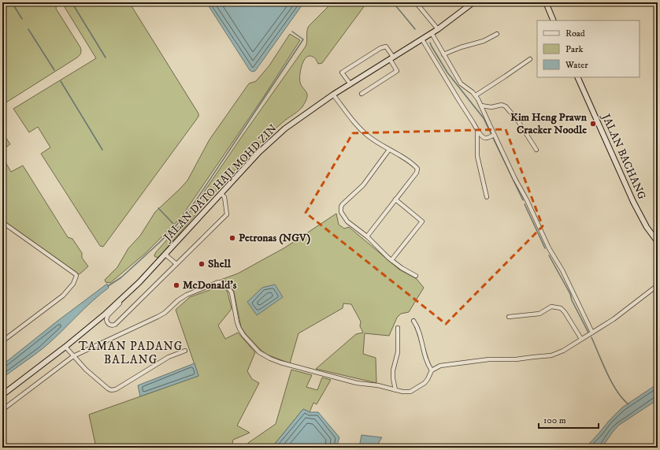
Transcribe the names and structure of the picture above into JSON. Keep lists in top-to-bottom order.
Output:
{
  "streets": {
    "main road": ["JALAN BACHANG", "JALAN DATO HAJI MOHD ZIN"]
  },
  "districts": ["TAMAN PADANG BALANG"],
  "places": [
    "Kim Heng Prawn Cracker Noodle",
    "Petronas (NGV)",
    "Shell",
    "McDonald's"
  ],
  "legend": ["Road", "Park", "Water"],
  "scale_bar": "100 m"
}
